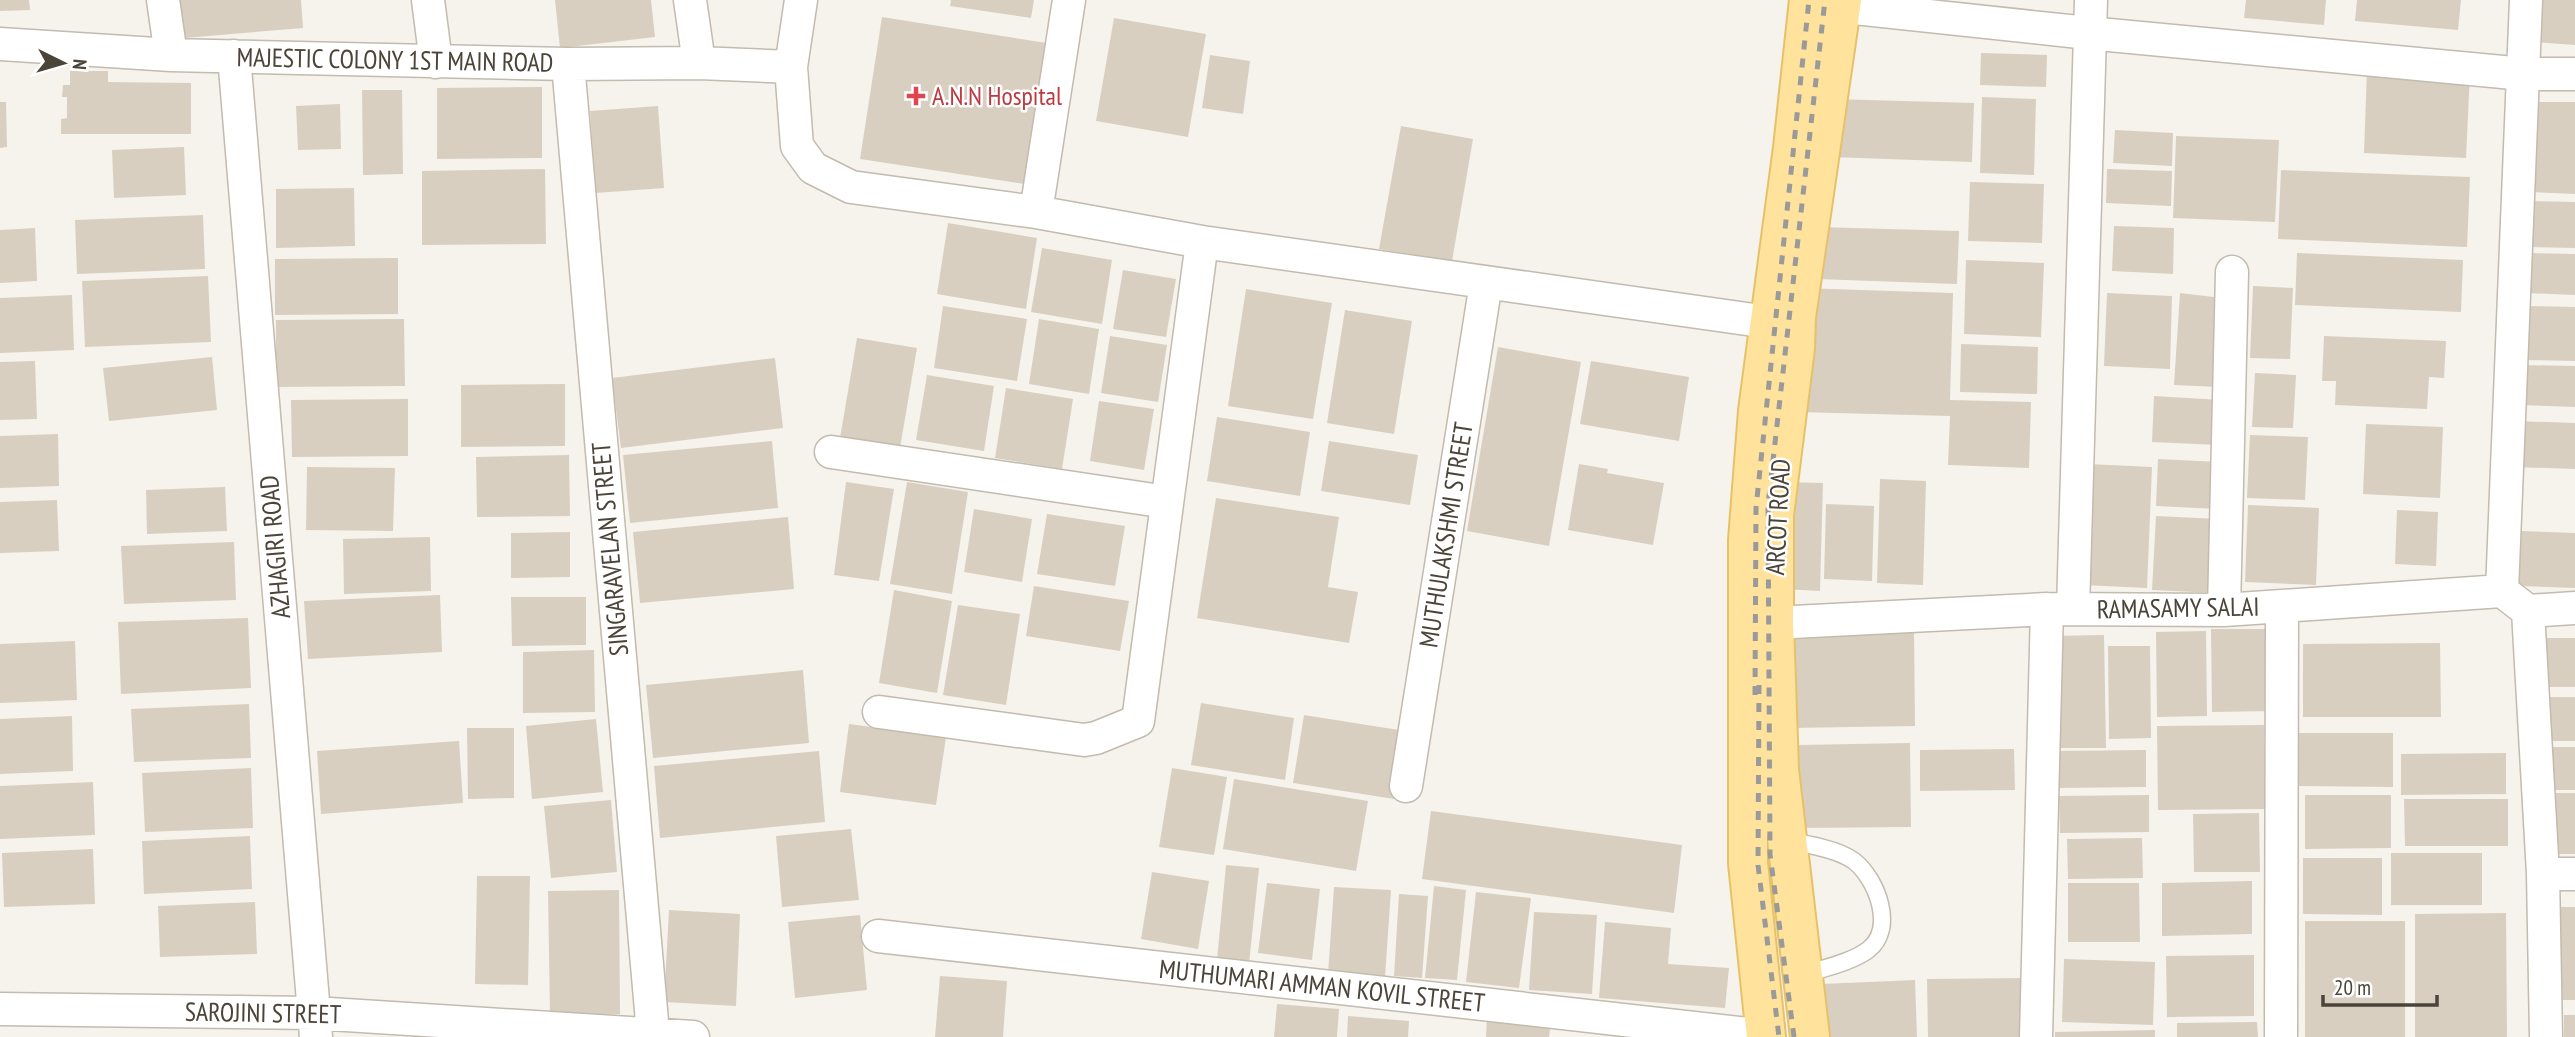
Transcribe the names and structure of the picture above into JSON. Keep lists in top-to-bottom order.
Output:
{
  "streets": {
    "main road": ["ARCOT ROAD"],
    "street": [
      "MAJESTIC COLONY 1ST MAIN ROAD",
      "MUTHULAKSHMI STREET",
      "AZHAGIRI ROAD",
      "SINGARAVELAN STREET",
      "RAMASAMY SALAI",
      "MUTHUMARI AMMAN KOVIL STREET",
      "SAROJINI STREET"
    ]
  },
  "crossings": [
    ["MAJESTIC COLONY 1ST MAIN ROAD", "AZHAGIRI ROAD"],
    ["MAJESTIC COLONY 1ST MAIN ROAD", "SINGARAVELAN STREET"],
    ["ARCOT ROAD", "RAMASAMY SALAI"],
    ["ARCOT ROAD", "MUTHUMARI AMMAN KOVIL STREET"],
    ["AZHAGIRI ROAD", "SAROJINI STREET"],
    ["SINGARAVELAN STREET", "SAROJINI STREET"]
  ],
  "places": {
    "health": ["A.N.N Hospital"]
  },
  "scale_bar": "20 m",
  "north": "right"
}
